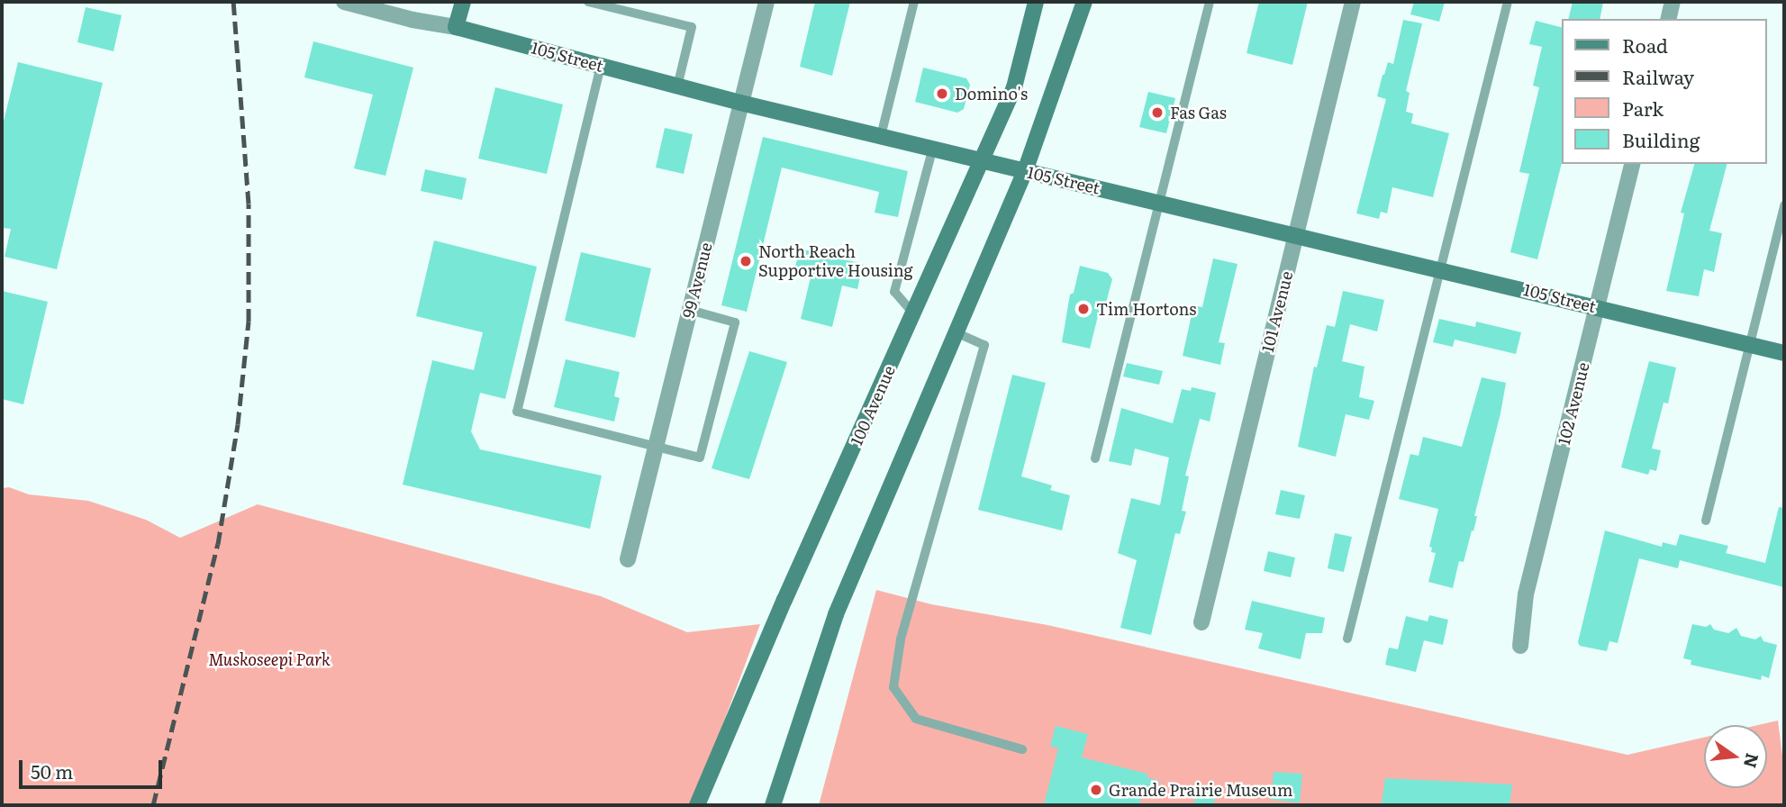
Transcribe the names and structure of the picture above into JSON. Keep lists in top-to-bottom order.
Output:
{
  "streets": {
    "main road": ["105 Street", "100 Avenue"],
    "street": ["99 Avenue", "101 Avenue", "102 Avenue"]
  },
  "crossings": [
    ["105 Street", "99 Avenue"],
    ["105 Street", "101 Avenue"],
    ["105 Street", "102 Avenue"],
    ["105 Street", "100 Avenue"]
  ],
  "parks": ["Muskoseepi Park"],
  "places": [
    "Domino's",
    "Fas Gas",
    "North Reach Supportive Housing",
    "Tim Hortons",
    "Grande Prairie Museum"
  ],
  "legend": [
    "Road",
    "Railway",
    "Park",
    "Building"
  ],
  "scale_bar": "50 m",
  "north": "right"
}
